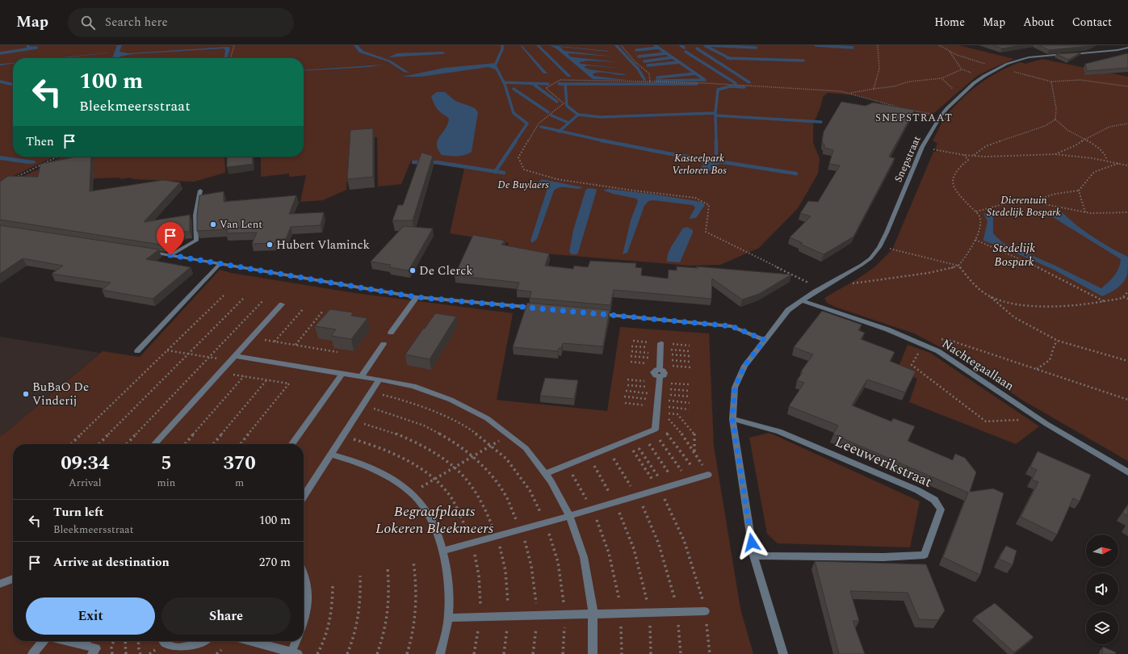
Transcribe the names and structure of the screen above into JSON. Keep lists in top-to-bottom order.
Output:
{
  "streets": {
    "street": ["Snepstraat", "Nachtegaallaan", "Leeuwerikstraat"]
  },
  "crossings": [
    ["Snepstraat", "Nachtegaallaan"]
  ],
  "districts": ["SNEPSTRAAT"],
  "parks": [
    "Kasteelpark Verloren Bos",
    "De Buylaers",
    "Dierentuin Stedelijk Bospark",
    "Stedelijk Bospark",
    "Begraafplaats Lokeren Bleekmeers"
  ],
  "places": [
    "Van Lent",
    "Hubert Vlaminck",
    "De Clerck",
    "BuBaO De Vinderij"
  ],
  "north": "right",
  "page": {
    "header": "Map",
    "search": "Search here",
    "nav": [
      "Home",
      "Map",
      "About",
      "Contact"
    ],
    "turn": ["100 m", "Bleekmeersstraat"],
    "then": "Then",
    "eta": [
      "09:34",
      "Arrival",
      "5",
      "min",
      "370",
      "m"
    ],
    "list": [
      {
        "name": "Turn left",
        "note": "Bleekmeersstraat",
        "value": "100 m"
      },
      {
        "name": "Arrive at destination",
        "value": "270 m"
      }
    ],
    "buttons": ["Exit", "Share"]
  }
}
